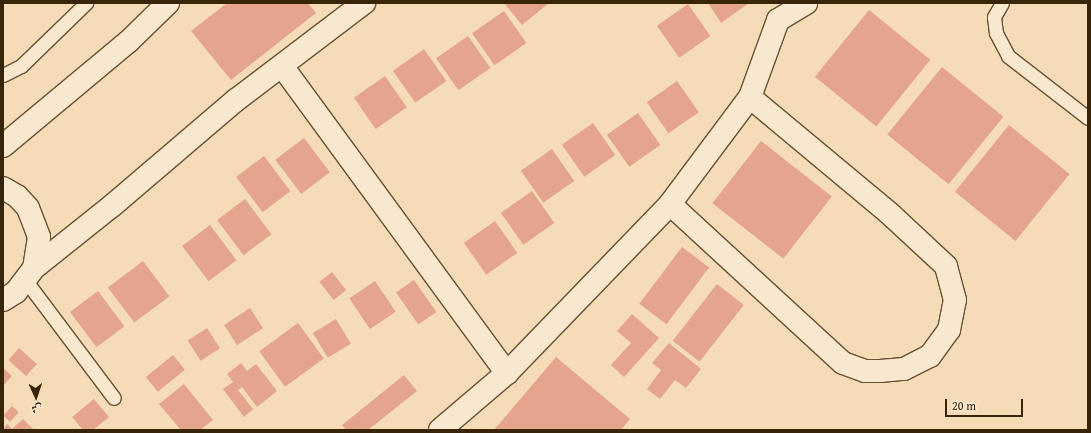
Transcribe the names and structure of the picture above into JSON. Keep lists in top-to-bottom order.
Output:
{
  "scale_bar": "20 m",
  "north": "bottom"
}
